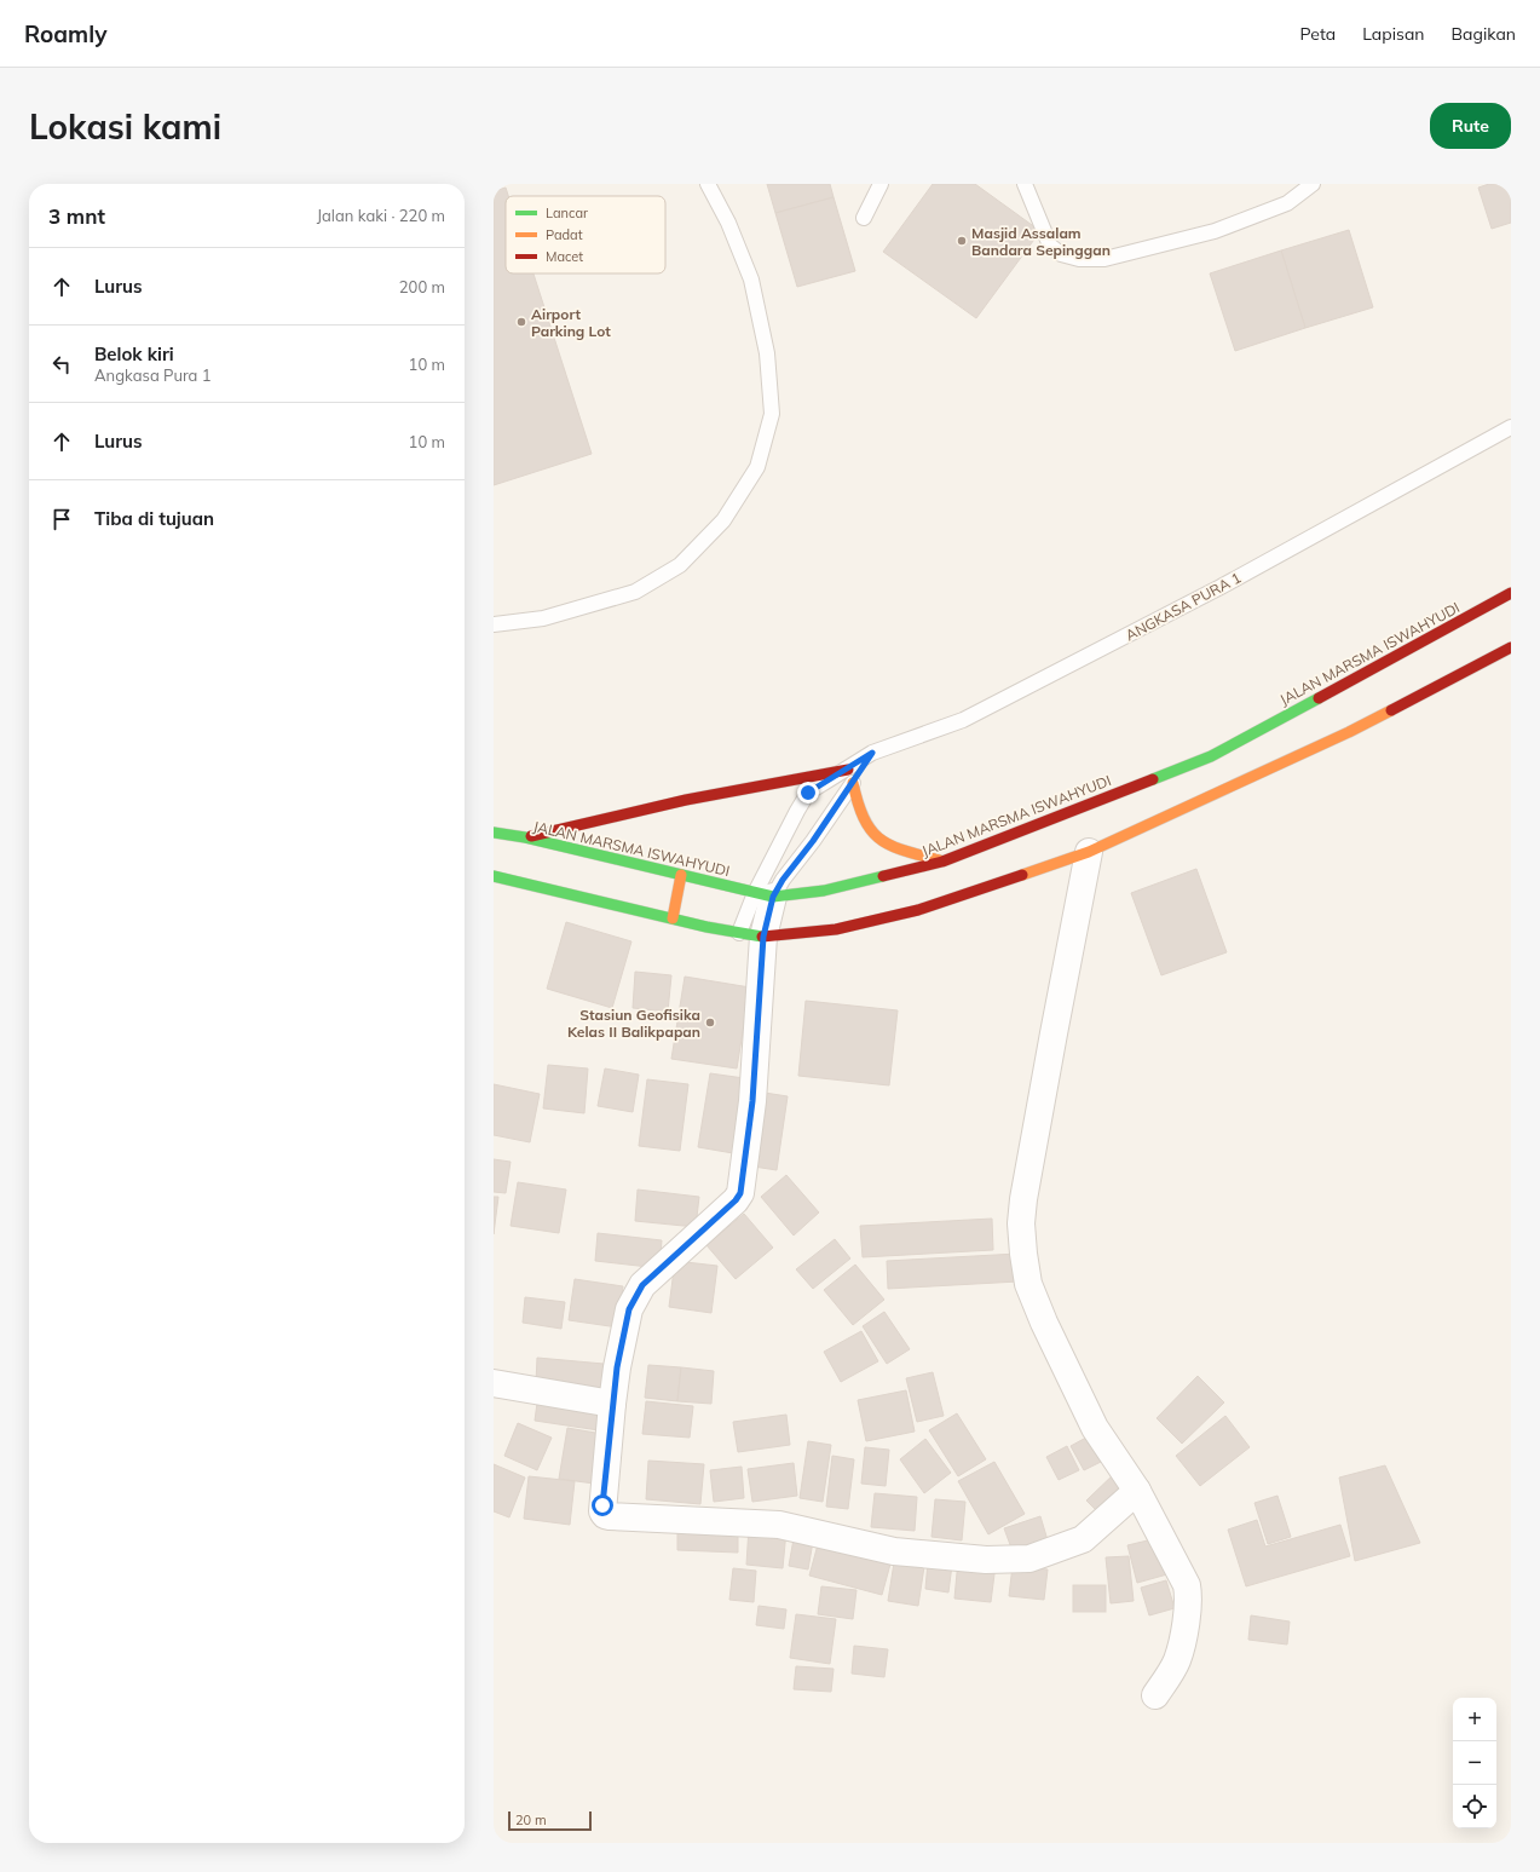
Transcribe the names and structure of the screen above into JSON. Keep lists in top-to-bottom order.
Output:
{
  "streets": {
    "highway": ["JALAN MARSMA ISWAHYUDI"],
    "lane": ["ANGKASA PURA 1"]
  },
  "places": ["Masjid Assalam Bandara Sepinggan", "Airport Parking Lot", "Stasiun Geofisika Kelas II Balikpapan"],
  "legend": ["Lancar", "Padat", "Macet"],
  "scale_bar": "20 m",
  "page": {
    "header": "Roamly",
    "nav": ["Peta", "Lapisan", "Bagikan"],
    "buttons": "Rute",
    "title": "Lokasi kami",
    "heading": ["3 mnt", "Jalan kaki · 220 m"],
    "list": [
      ["Lurus", "200 m"],
      ["Belok kiri", "Angkasa Pura 1", "10 m"],
      ["Lurus", "10 m"],
      "Tiba di tujuan"
    ],
    "map_buttons": ["+", "−"],
    "scale": "20 m"
  }
}
